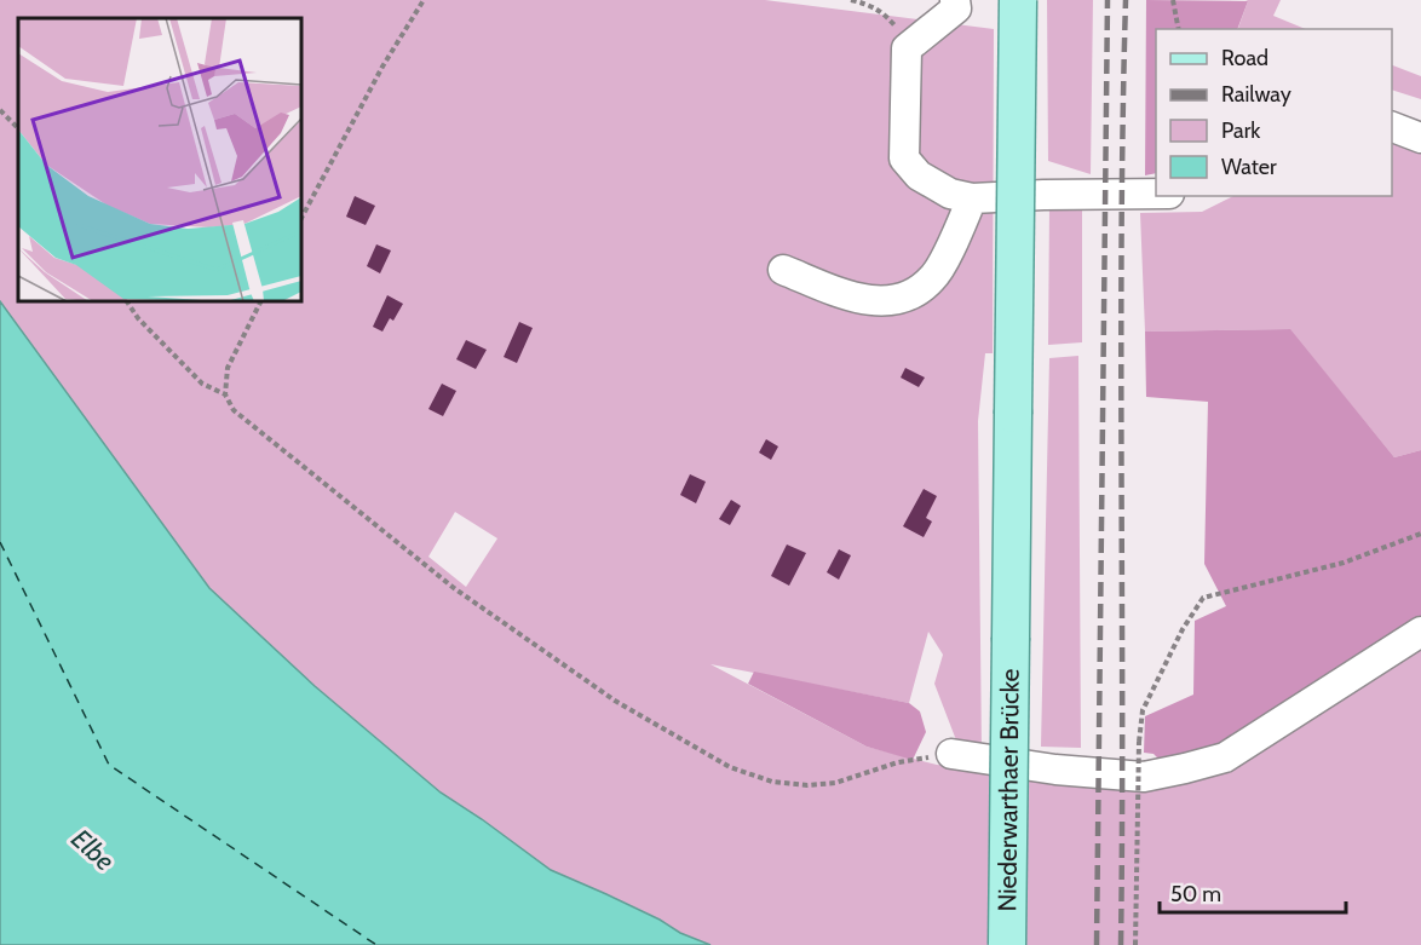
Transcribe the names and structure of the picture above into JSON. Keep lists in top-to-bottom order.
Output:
{
  "streets": {
    "main road": ["Niederwarthaer Brücke"]
  },
  "water": ["Elbe"],
  "legend": [
    "Road",
    "Railway",
    "Park",
    "Water"
  ],
  "scale_bar": "50 m"
}
